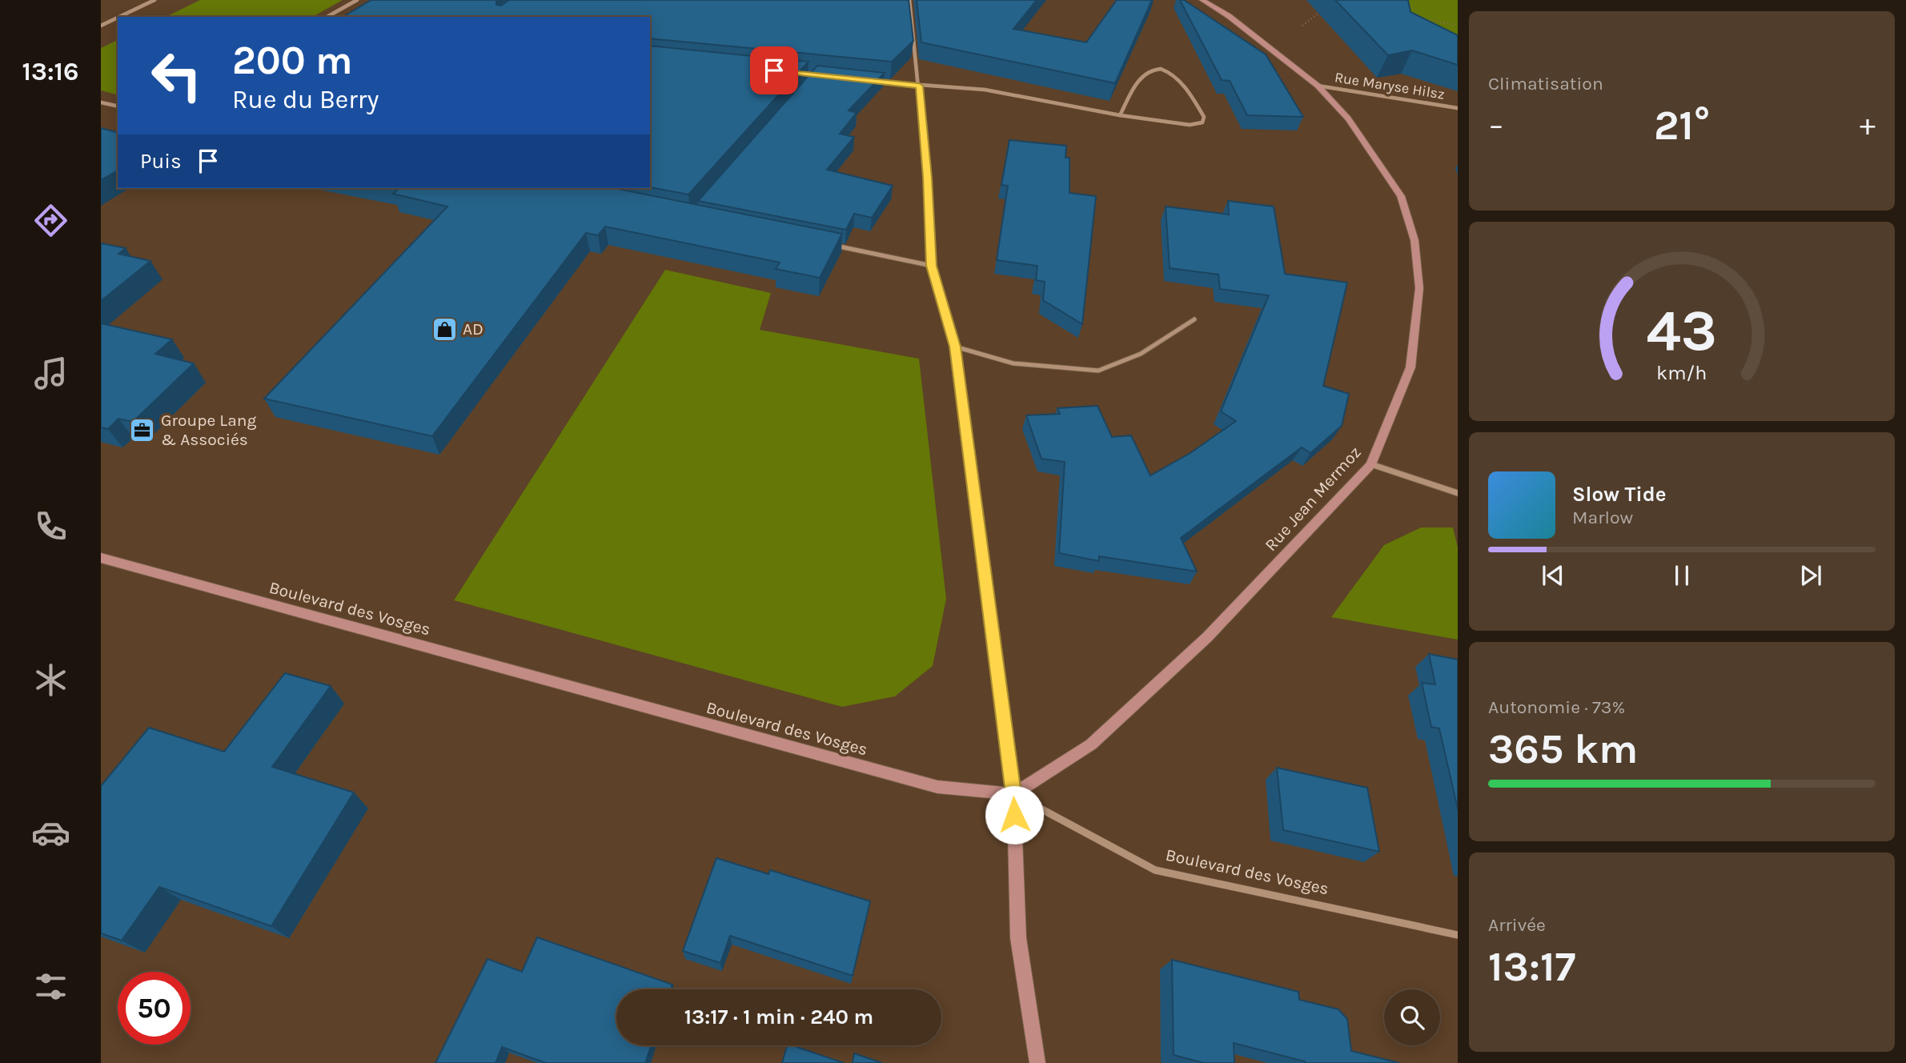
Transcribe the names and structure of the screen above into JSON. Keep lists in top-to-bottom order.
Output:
{
  "streets": {
    "main road": ["Rue Jean Mermoz", "Boulevard des Vosges"],
    "street": ["Rue Maryse Hilsz"]
  },
  "crossings": [
    ["Rue Maryse Hilsz", "Rue Jean Mermoz"],
    ["Rue Jean Mermoz", "Boulevard des Vosges"]
  ],
  "places": {
    "shop": ["AD"],
    "office": ["Groupe Lang & Associés"]
  },
  "page": {
    "tabs": "13:16",
    "tile": [
      "Climatisation",
      ["Autonomie · 73%", "365 km"],
      ["Arrivée", "13:17"]
    ],
    "turn": ["200 m", "Rue du Berry"],
    "heat": ["−", "21°", "+"],
    "then": "Puis",
    "song": ["Slow Tide", "Marlow"],
    "limit": "50",
    "trip": "13:17 · 1 min · 240 m",
    "gauge": ["43", "km/h"]
  }
}
